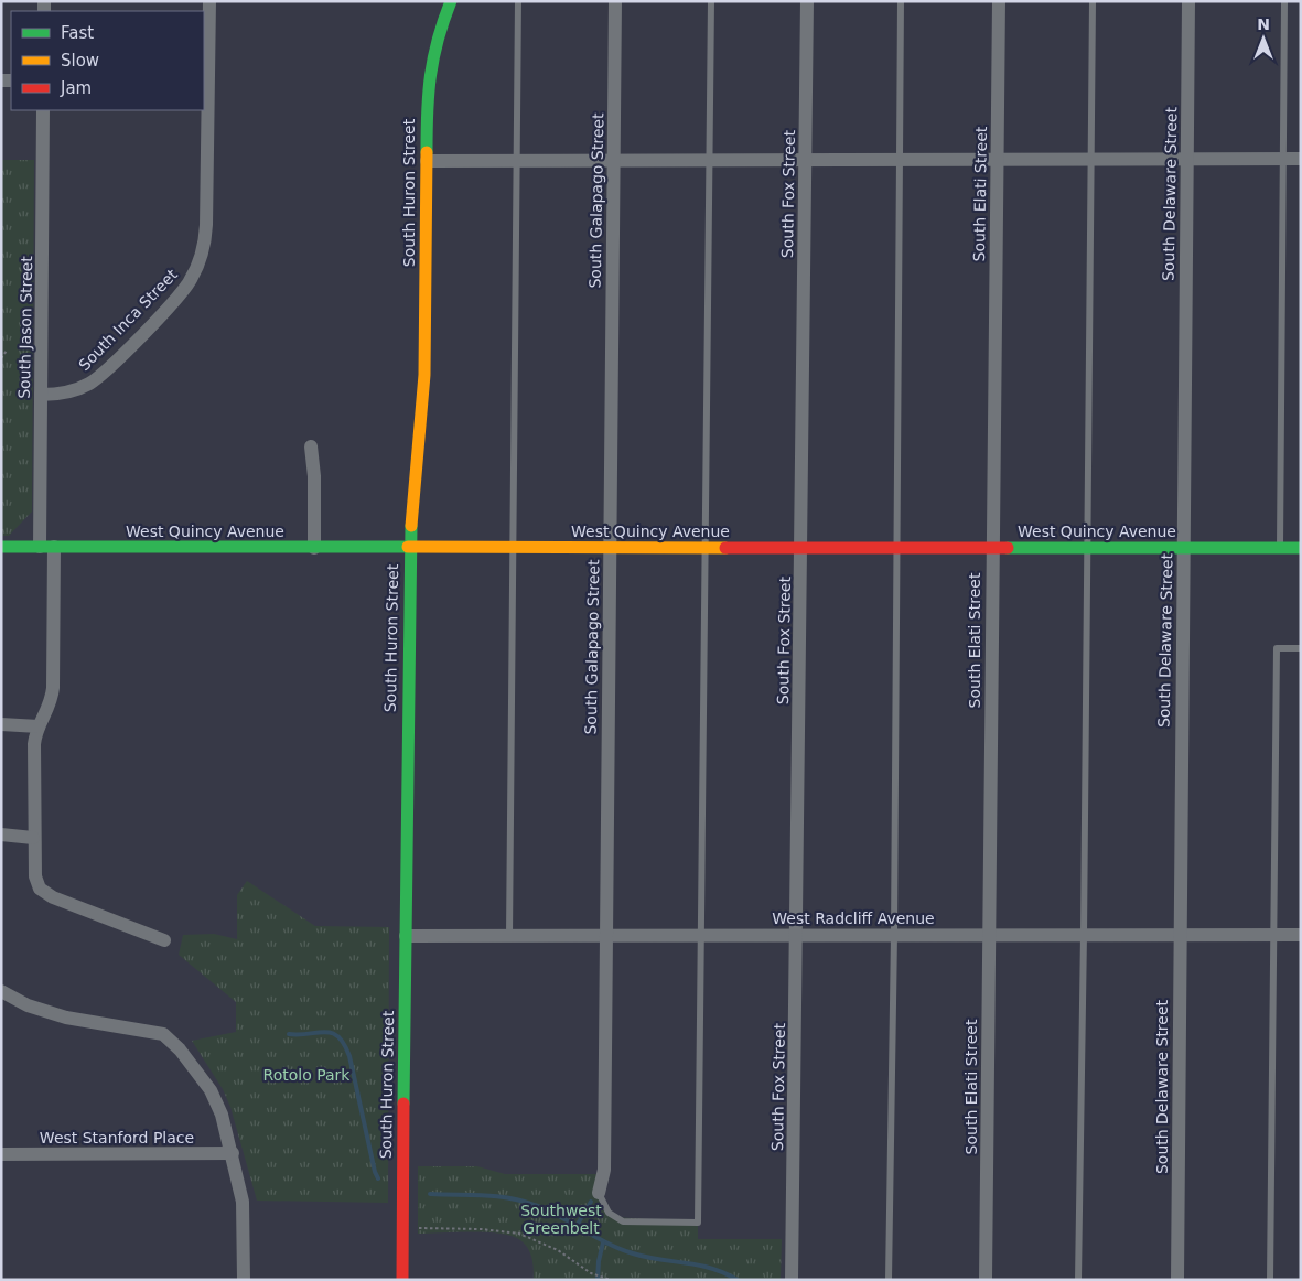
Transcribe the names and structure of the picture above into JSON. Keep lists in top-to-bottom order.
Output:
{
  "streets": {
    "street": [
      "South Huron Street",
      "South Fox Street",
      "South Elati Street",
      "South Delaware Street",
      "South Galapago Street",
      "South Inca Street",
      "South Jason Street",
      "West Quincy Avenue",
      "West Radcliff Avenue",
      "West Stanford Place"
    ]
  },
  "crossings": [
    ["South Huron Street", "West Quincy Avenue"],
    ["South Huron Street", "West Radcliff Avenue"],
    ["South Fox Street", "West Quincy Avenue"],
    ["South Fox Street", "West Radcliff Avenue"],
    ["South Elati Street", "West Quincy Avenue"],
    ["South Elati Street", "West Radcliff Avenue"],
    ["South Delaware Street", "West Quincy Avenue"],
    ["South Delaware Street", "West Radcliff Avenue"],
    ["South Galapago Street", "West Quincy Avenue"],
    ["South Galapago Street", "West Radcliff Avenue"],
    ["South Inca Street", "South Jason Street"],
    ["South Jason Street", "West Quincy Avenue"]
  ],
  "parks": ["Rotolo Park", "Southwest Greenbelt"],
  "legend": ["Fast", "Slow", "Jam"],
  "north": "top"
}
